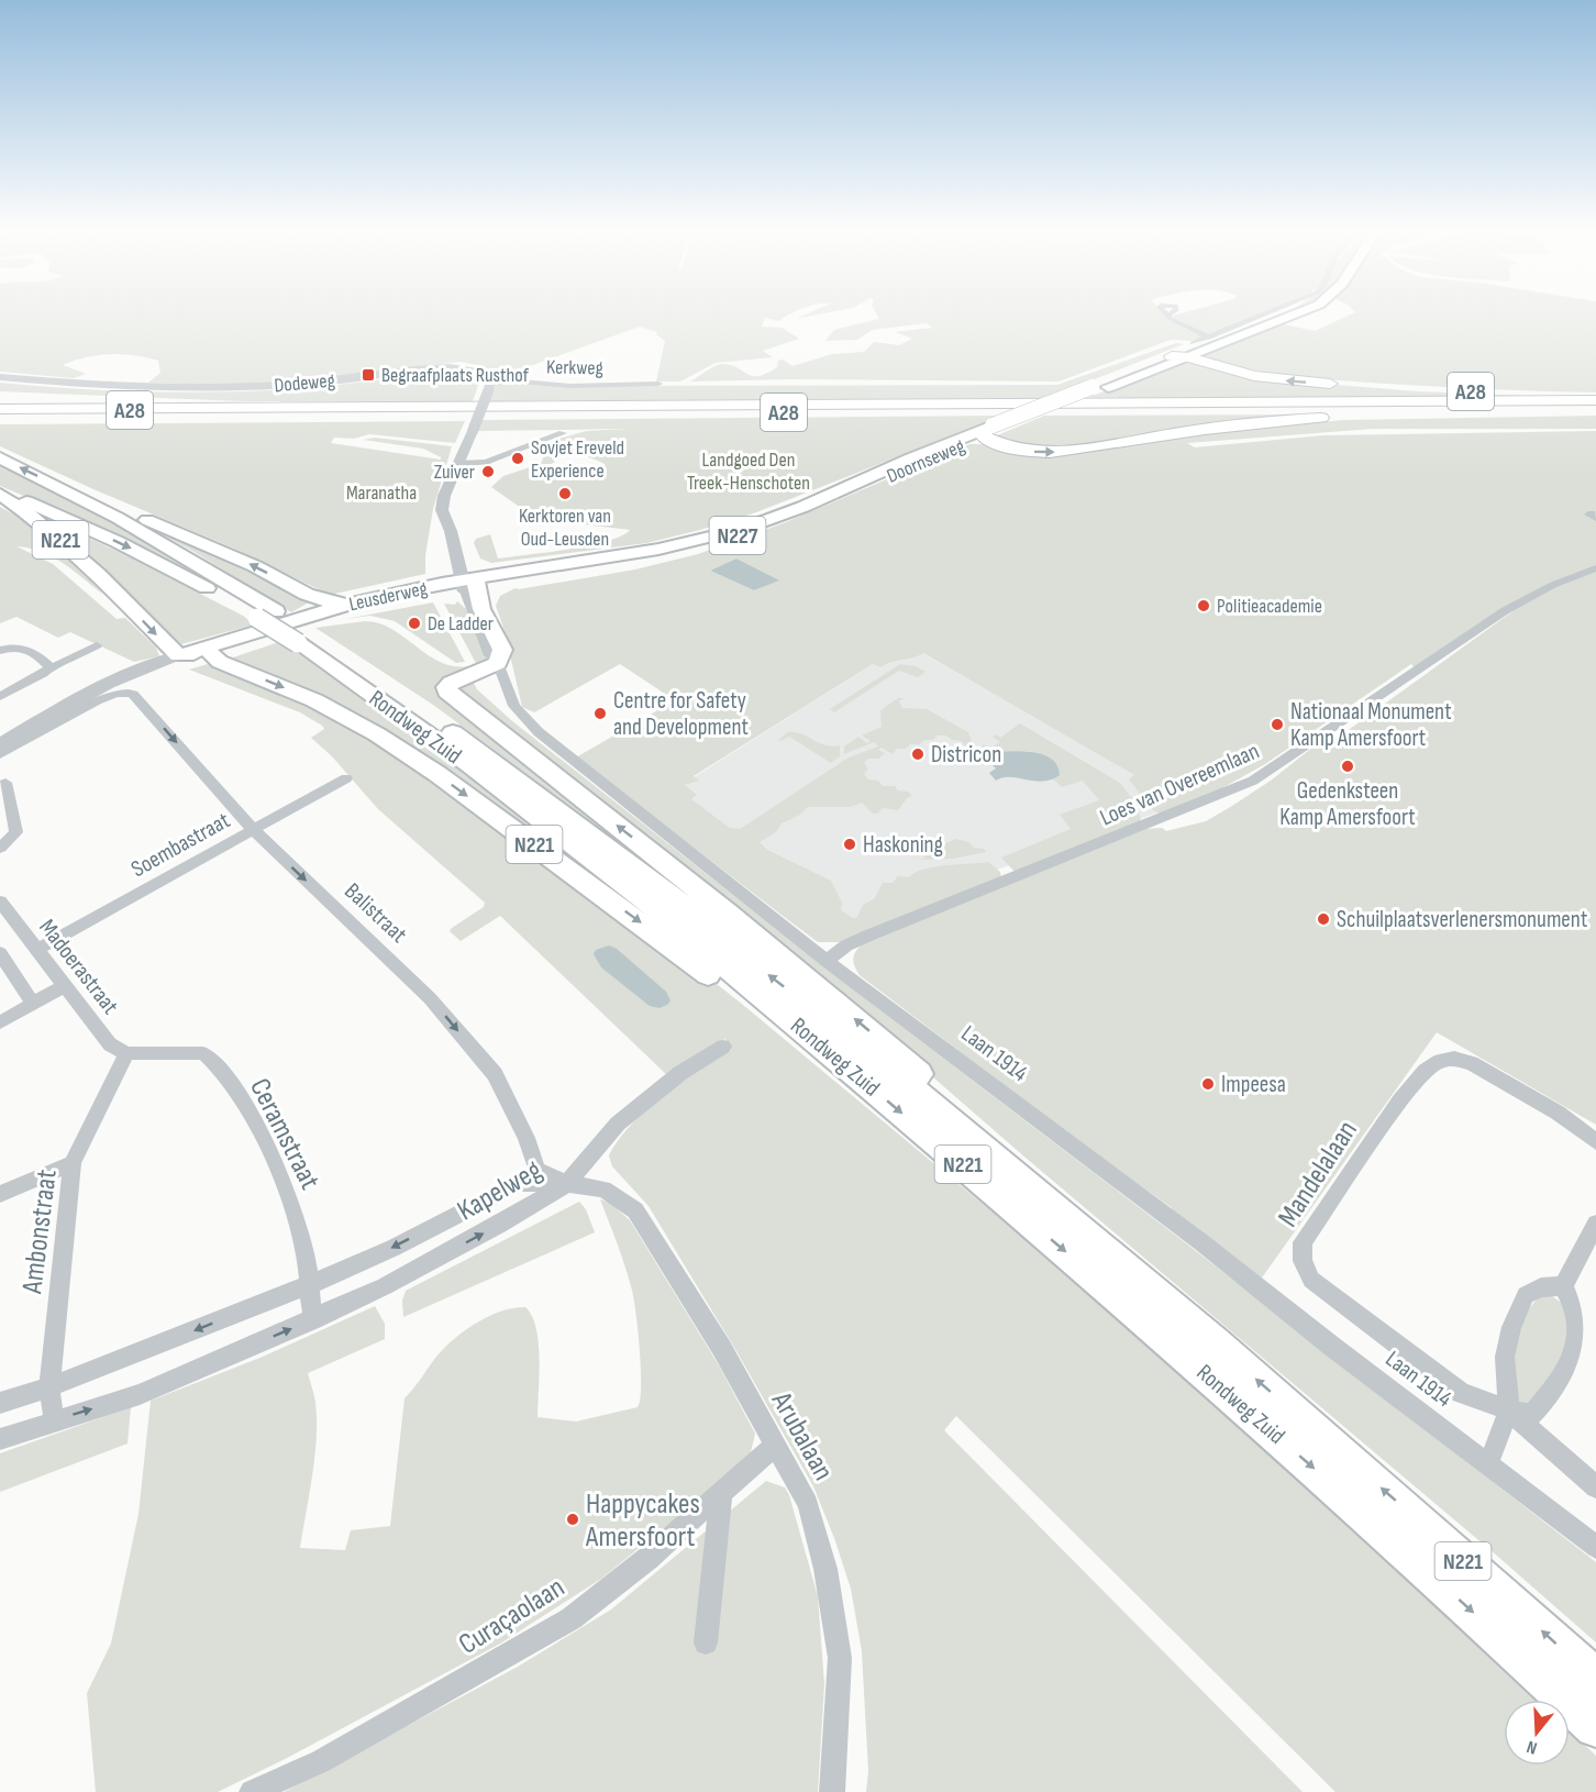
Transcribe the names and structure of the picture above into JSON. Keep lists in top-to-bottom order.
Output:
{
  "streets": {
    "highway": ["A28"],
    "main road": [
      "Doornseweg",
      "N227",
      "N221",
      "Leusderweg",
      "Rondweg Zuid",
      "Laan 1914"
    ],
    "street": [
      "Kerkweg",
      "Dodeweg",
      "Loes van Overeemlaan",
      "Soembastraat",
      "Balistraat",
      "Madoerastraat",
      "Ceramstraat",
      "Mandelalaan",
      "Kapelweg",
      "Ambonstraat",
      "Arubalaan",
      "Curaçaolaan"
    ]
  },
  "crossings": [
    ["Kerkweg", "Dodeweg"],
    ["A28", "Doornseweg"],
    ["Doornseweg", "Leusderweg"],
    ["Doornseweg", "Laan 1914"],
    ["N221", "Leusderweg"],
    ["N221", "Rondweg Zuid"],
    ["N221", "Laan 1914"],
    ["Leusderweg", "Rondweg Zuid"],
    ["Leusderweg", "Laan 1914"],
    ["Loes van Overeemlaan", "Laan 1914"],
    ["Soembastraat", "Balistraat"],
    ["Soembastraat", "Madoerastraat"],
    ["Balistraat", "Kapelweg"],
    ["Balistraat", "Arubalaan"],
    ["Madoerastraat", "Ceramstraat"],
    ["Madoerastraat", "Ambonstraat"],
    ["Ceramstraat", "Kapelweg"],
    ["Ceramstraat", "Ambonstraat"],
    ["Kapelweg", "Ambonstraat"],
    ["Kapelweg", "Arubalaan"],
    ["Arubalaan", "Curaçaolaan"]
  ],
  "one_way": ["Balistraat"],
  "parks": ["Landgoed Den Treek-Henschoten", "Maranatha"],
  "places": {
    "transit": ["Begraafplaats Rusthof"],
    "other": [
      "Sovjet Ereveld Experience",
      "Zuiver",
      "Kerktoren van Oud-Leusden",
      "Politieacademie",
      "De Ladder",
      "Centre for Safety and Development",
      "Nationaal Monument Kamp Amersfoort",
      "Districon",
      "Gedenksteen Kamp Amersfoort",
      "Haskoning",
      "Schuilplaatsverlenersmonument",
      "Impeesa",
      "Happycakes Amersfoort"
    ]
  },
  "north": "bottom"
}
